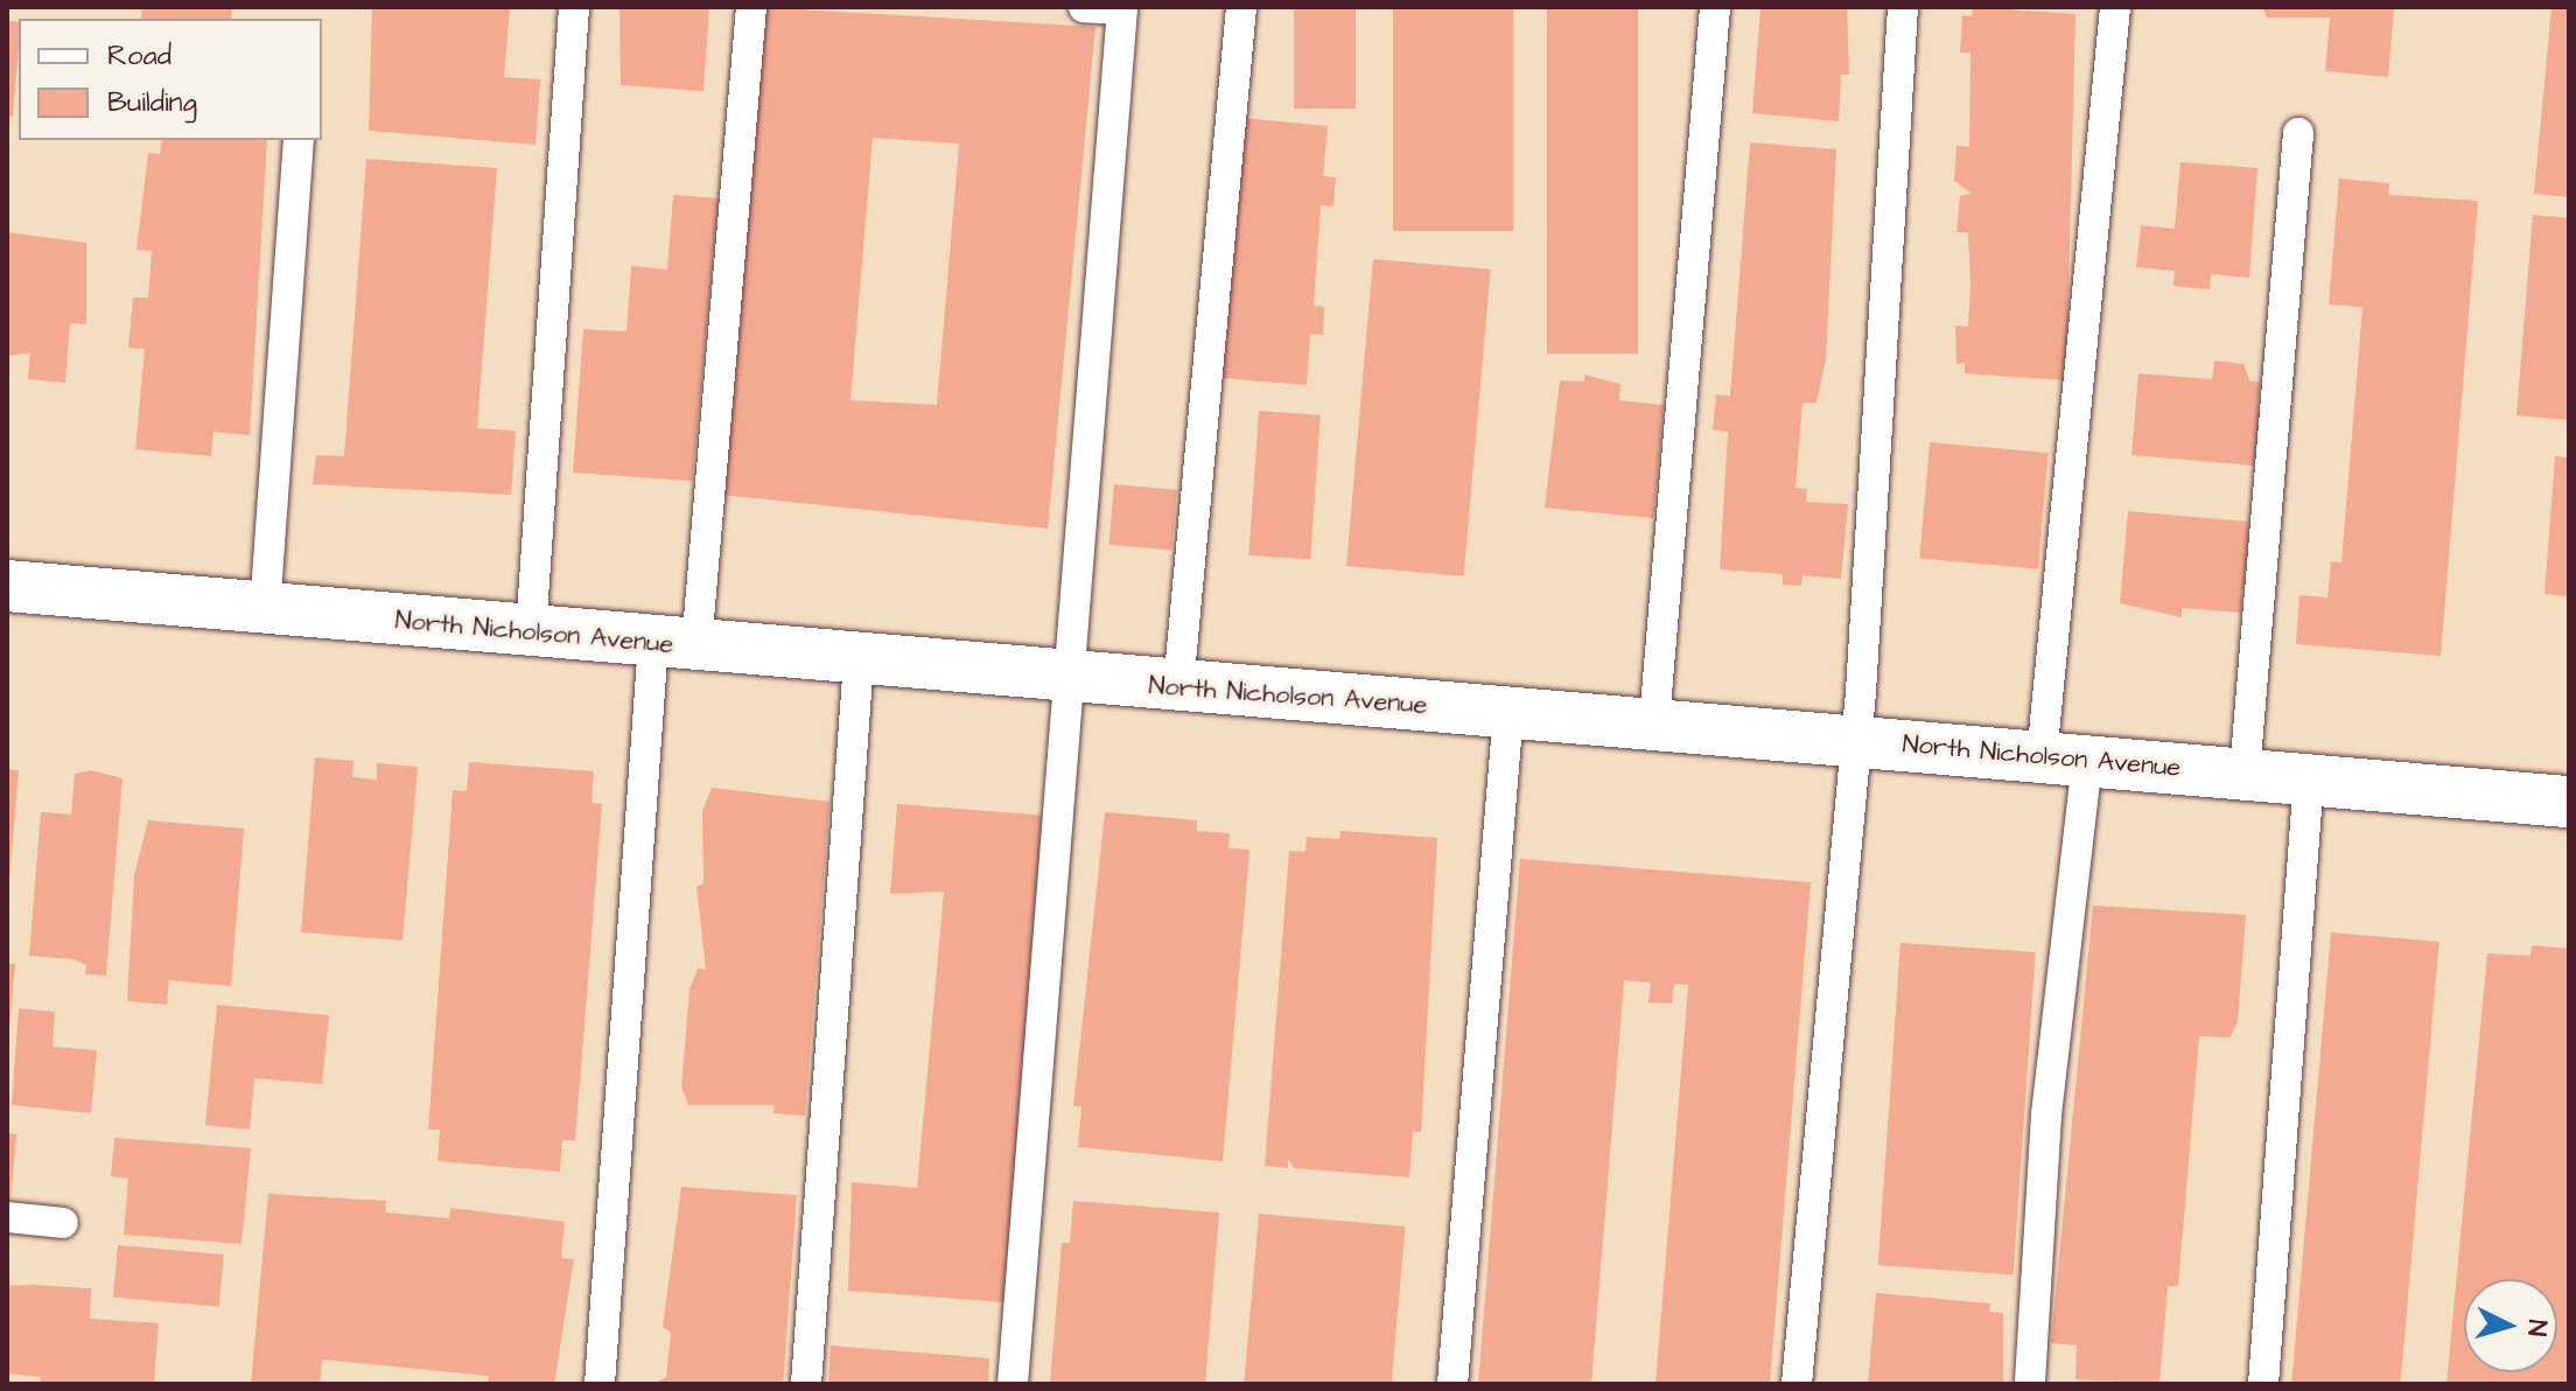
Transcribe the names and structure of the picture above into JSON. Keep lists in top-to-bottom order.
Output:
{
  "streets": {
    "street": ["North Nicholson Avenue"]
  },
  "legend": ["Road", "Building"],
  "north": "right"
}
